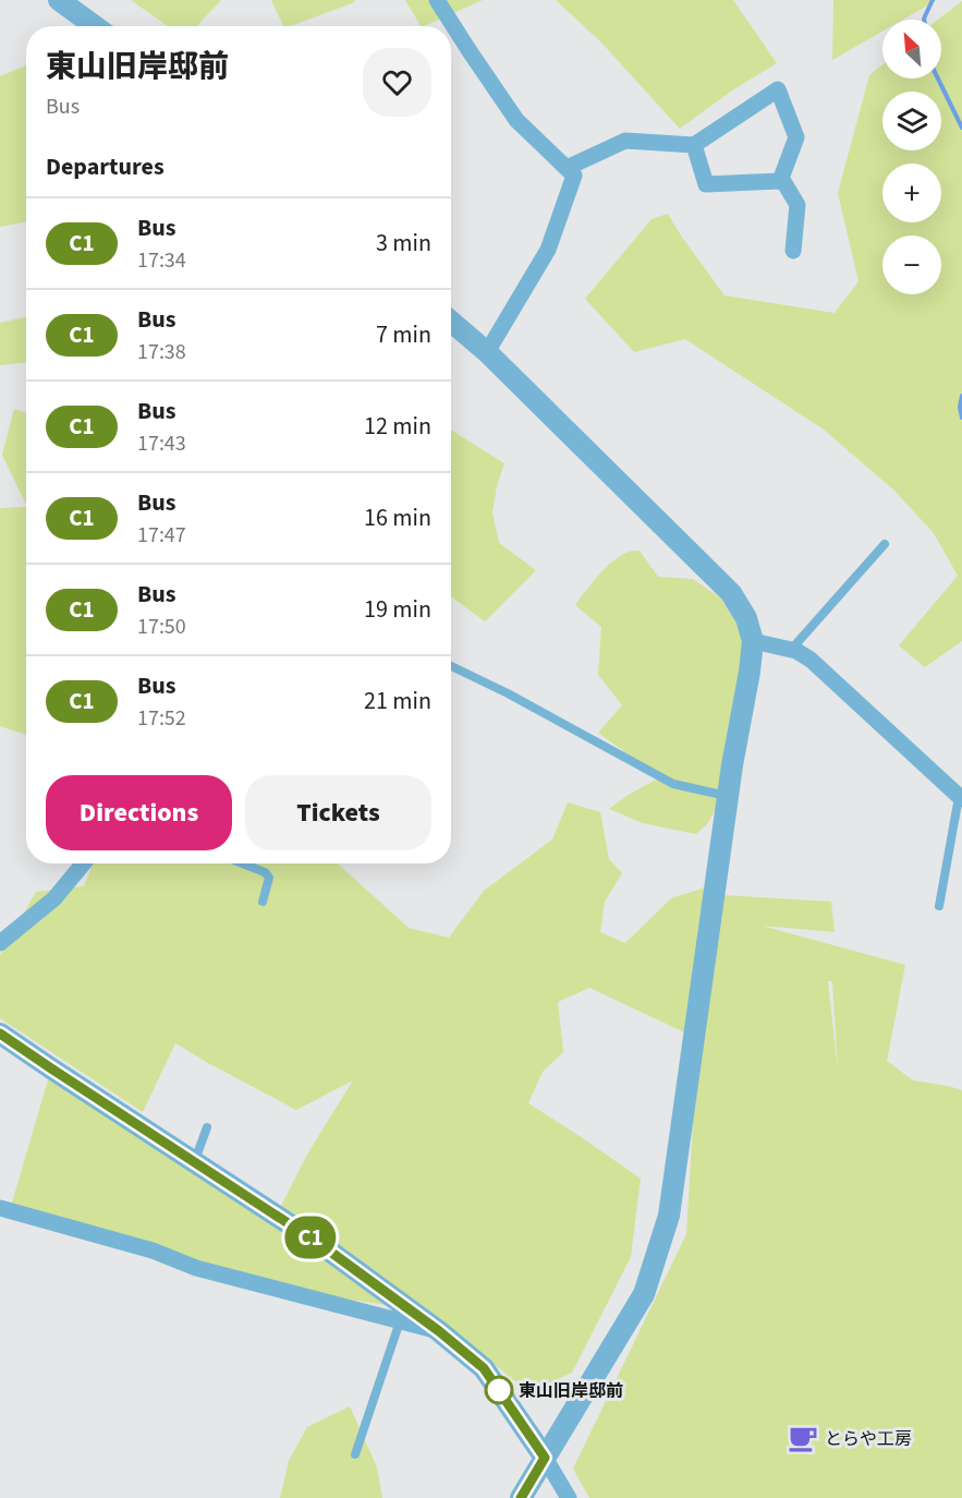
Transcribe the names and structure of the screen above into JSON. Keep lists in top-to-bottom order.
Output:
{
  "places": {
    "other": ["東山旧岸邸前"],
    "cafe": ["とらや工房"]
  },
  "lines": ["bus line C1"],
  "north": "top left",
  "page": {
    "on_map": "C1",
    "map_buttons": ["+", "−"],
    "heading": [
      ["東山旧岸邸前", "Bus"],
      "Departures"
    ],
    "list": [
      {
        "mark": "C1",
        "name": "Bus",
        "note": "17:34",
        "value": "3 min"
      },
      {
        "mark": "C1",
        "name": "Bus",
        "note": "17:38",
        "value": "7 min"
      },
      {
        "mark": "C1",
        "name": "Bus",
        "note": "17:43",
        "value": "12 min"
      },
      {
        "mark": "C1",
        "name": "Bus",
        "note": "17:47",
        "value": "16 min"
      },
      {
        "mark": "C1",
        "name": "Bus",
        "note": "17:50",
        "value": "19 min"
      },
      {
        "mark": "C1",
        "name": "Bus",
        "note": "17:52",
        "value": "21 min"
      }
    ],
    "buttons": ["Directions", "Tickets"]
  }
}
